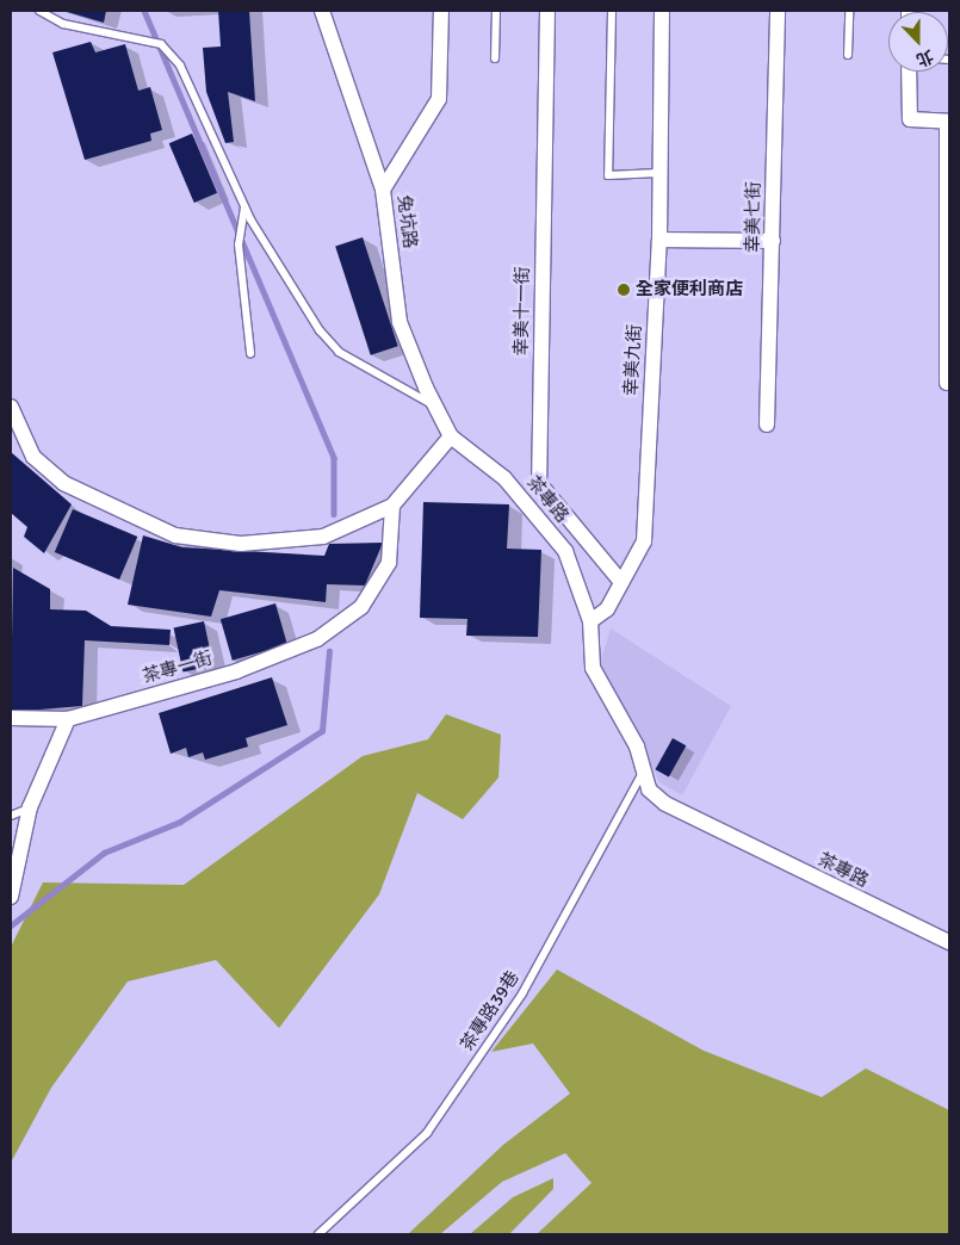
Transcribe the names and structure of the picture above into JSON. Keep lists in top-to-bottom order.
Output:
{
  "streets": {
    "street": [
      "幸美七街",
      "兔坑路",
      "幸美十一街",
      "幸美九街",
      "茶專路",
      "茶專一街"
    ],
    "lane": ["茶專路39巷"]
  },
  "crossings": [
    ["兔坑路", "茶專路"],
    ["幸美十一街", "幸美九街"],
    ["幸美九街", "茶專路"],
    ["茶專路", "茶專路39巷"]
  ],
  "places": ["全家便利商店"],
  "north": "bottom"
}
